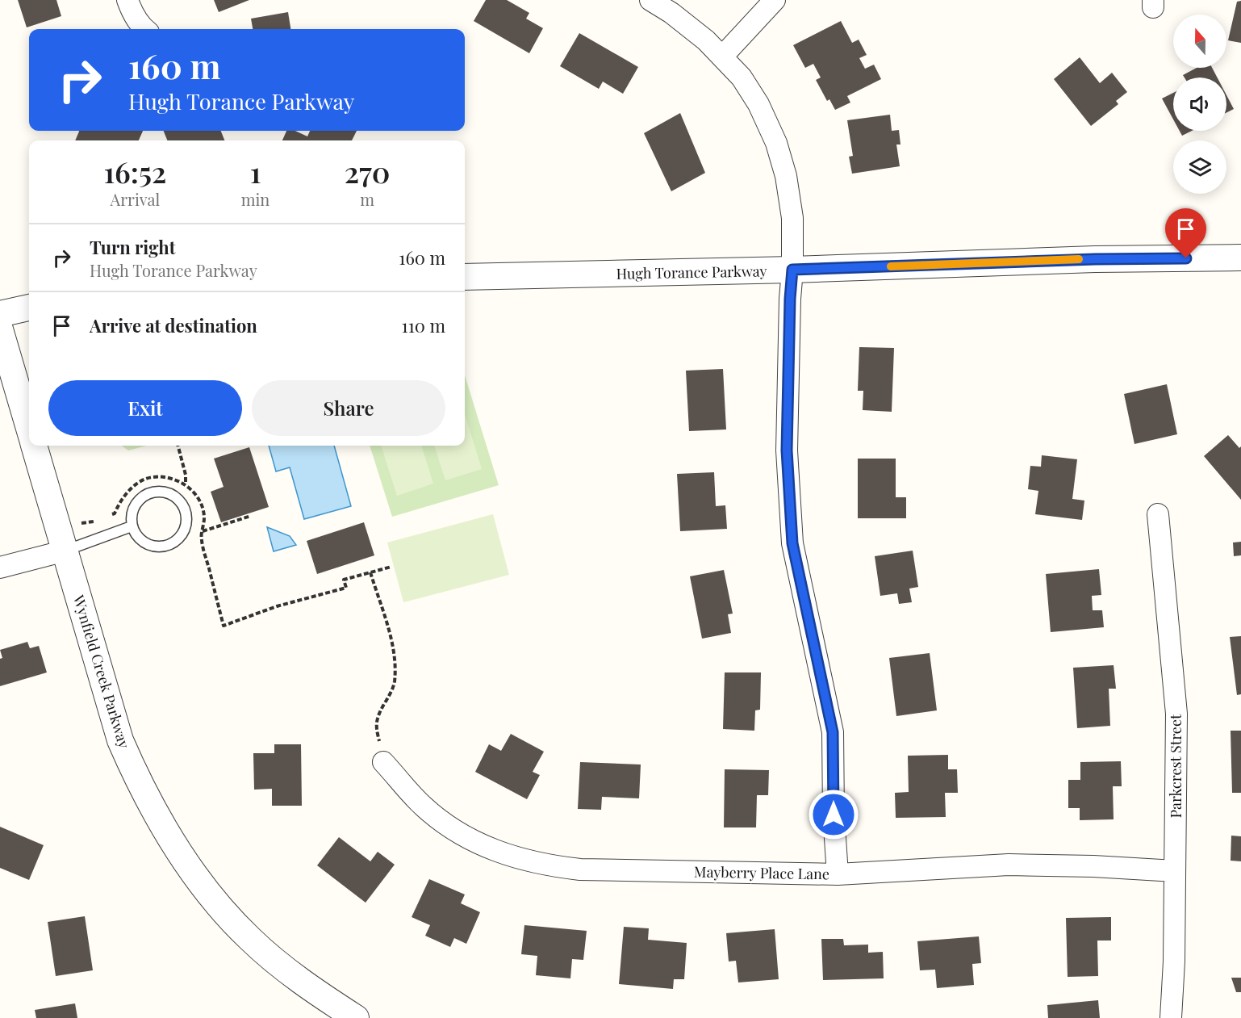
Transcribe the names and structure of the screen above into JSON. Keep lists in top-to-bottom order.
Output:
{
  "streets": {
    "street": [
      "Hugh Torance Parkway",
      "Wynfield Creek Parkway",
      "Parkcrest Street",
      "Mayberry Place Lane"
    ]
  },
  "crossings": [
    ["Parkcrest Street", "Mayberry Place Lane"]
  ],
  "north": "top",
  "page": {
    "turn": ["160 m", "Hugh Torance Parkway"],
    "eta": [
      "16:52",
      "Arrival",
      "1",
      "min",
      "270",
      "m"
    ],
    "list": [
      {
        "name": "Turn right",
        "note": "Hugh Torance Parkway",
        "value": "160 m"
      },
      {
        "name": "Arrive at destination",
        "value": "110 m"
      }
    ],
    "buttons": ["Exit", "Share"]
  }
}
